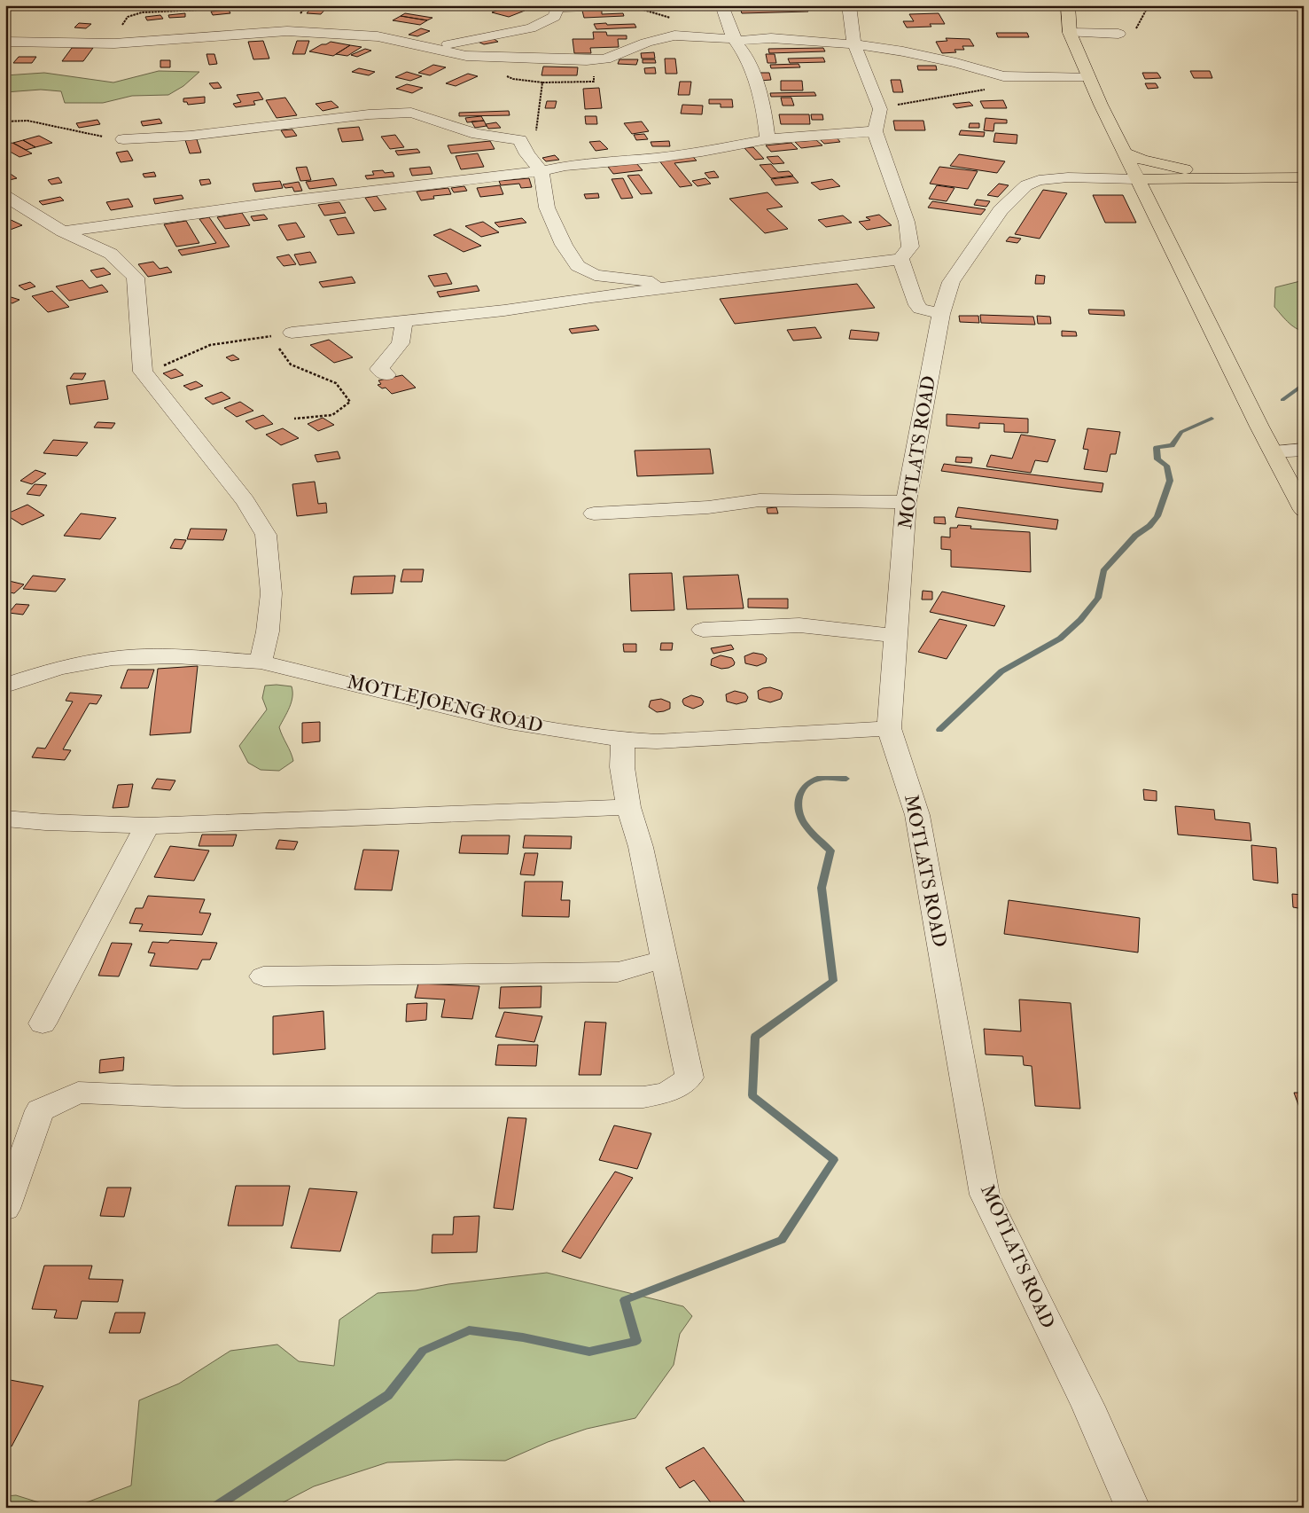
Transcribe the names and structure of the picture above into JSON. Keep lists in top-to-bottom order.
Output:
{
  "streets": {
    "street": ["MOTLATS ROAD", "MOTLEJOENG ROAD"]
  },
  "crossings": [
    ["MOTLATS ROAD", "MOTLEJOENG ROAD"]
  ]
}
